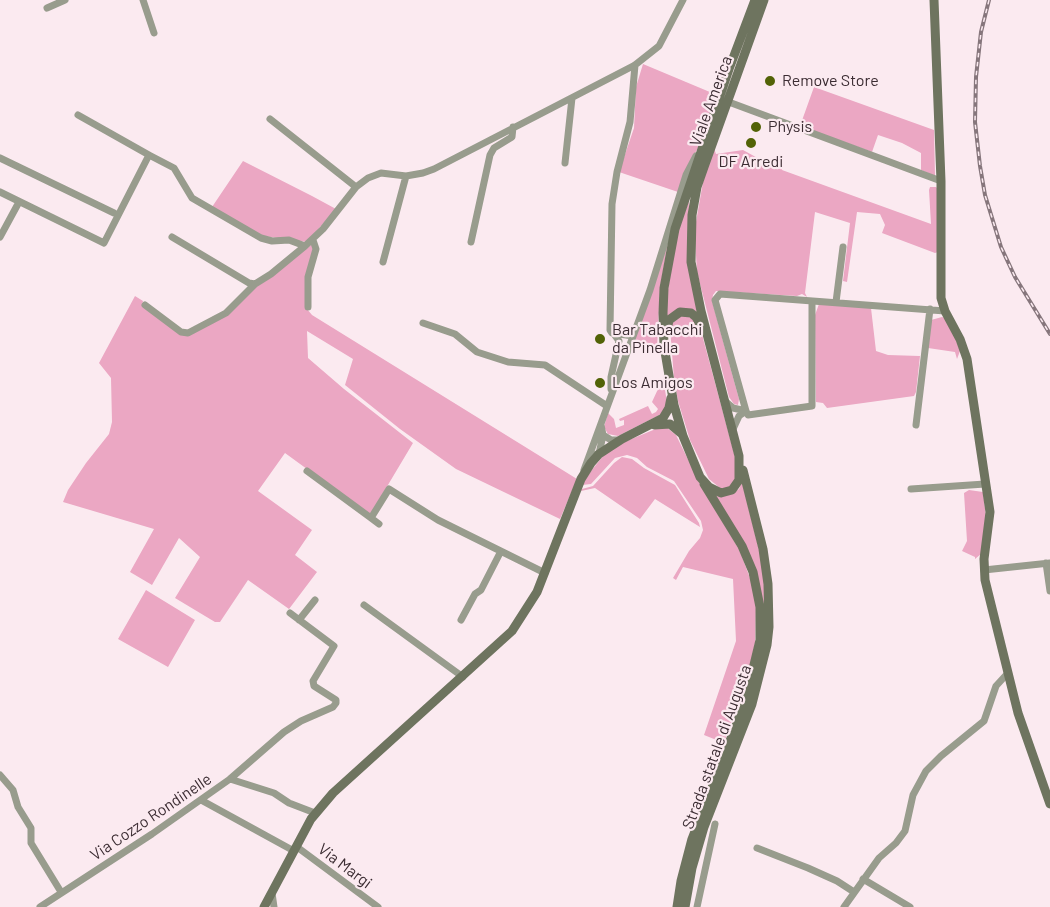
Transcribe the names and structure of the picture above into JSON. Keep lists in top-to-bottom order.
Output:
{
  "streets": {
    "main road": ["Viale America", "Strada statale di Augusta"],
    "street": ["Via Cozzo Rondinelle", "Via Margi"]
  },
  "crossings": [
    ["Viale America", "Strada statale di Augusta"],
    ["Via Cozzo Rondinelle", "Via Margi"]
  ],
  "places": [
    "Remove Store",
    "Physis",
    "DF Arredi",
    "Bar Tabacchi da Pinella",
    "Los Amigos"
  ]
}
